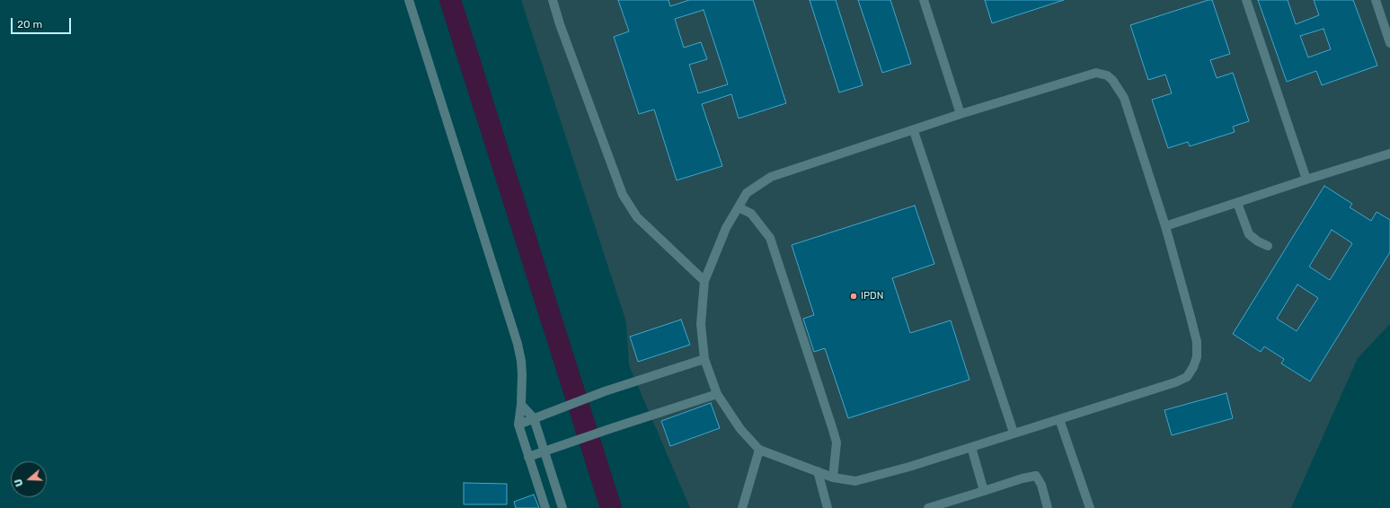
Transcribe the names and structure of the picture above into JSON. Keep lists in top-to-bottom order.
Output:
{
  "places": ["IPDN"],
  "scale_bar": "20 m",
  "north": "left"
}
